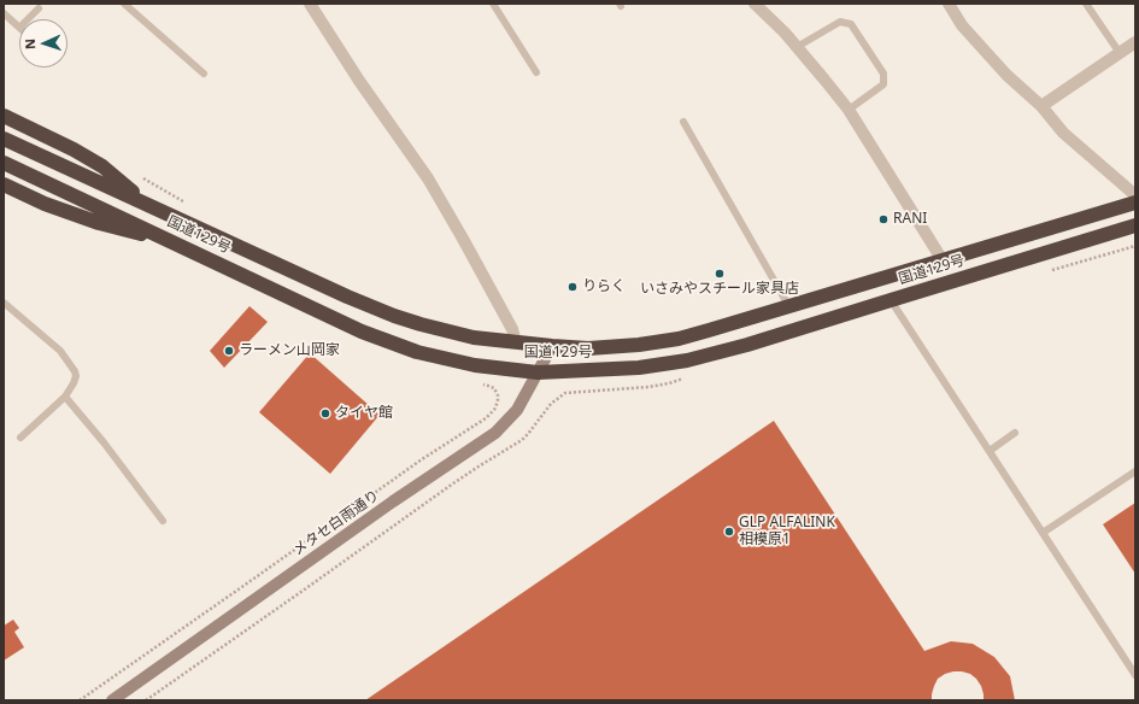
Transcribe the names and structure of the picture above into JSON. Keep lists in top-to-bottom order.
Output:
{
  "streets": {
    "highway": ["国道129号"],
    "street": ["メタセ白雨通り"]
  },
  "crossings": [
    ["国道129号", "メタセ白雨通り"]
  ],
  "places": [
    "RANI",
    "いさみやスチール家具店",
    "りらく",
    "ラーメン山岡家",
    "タイヤ館",
    "GLP ALFALINK 相模原1"
  ],
  "north": "left"
}
